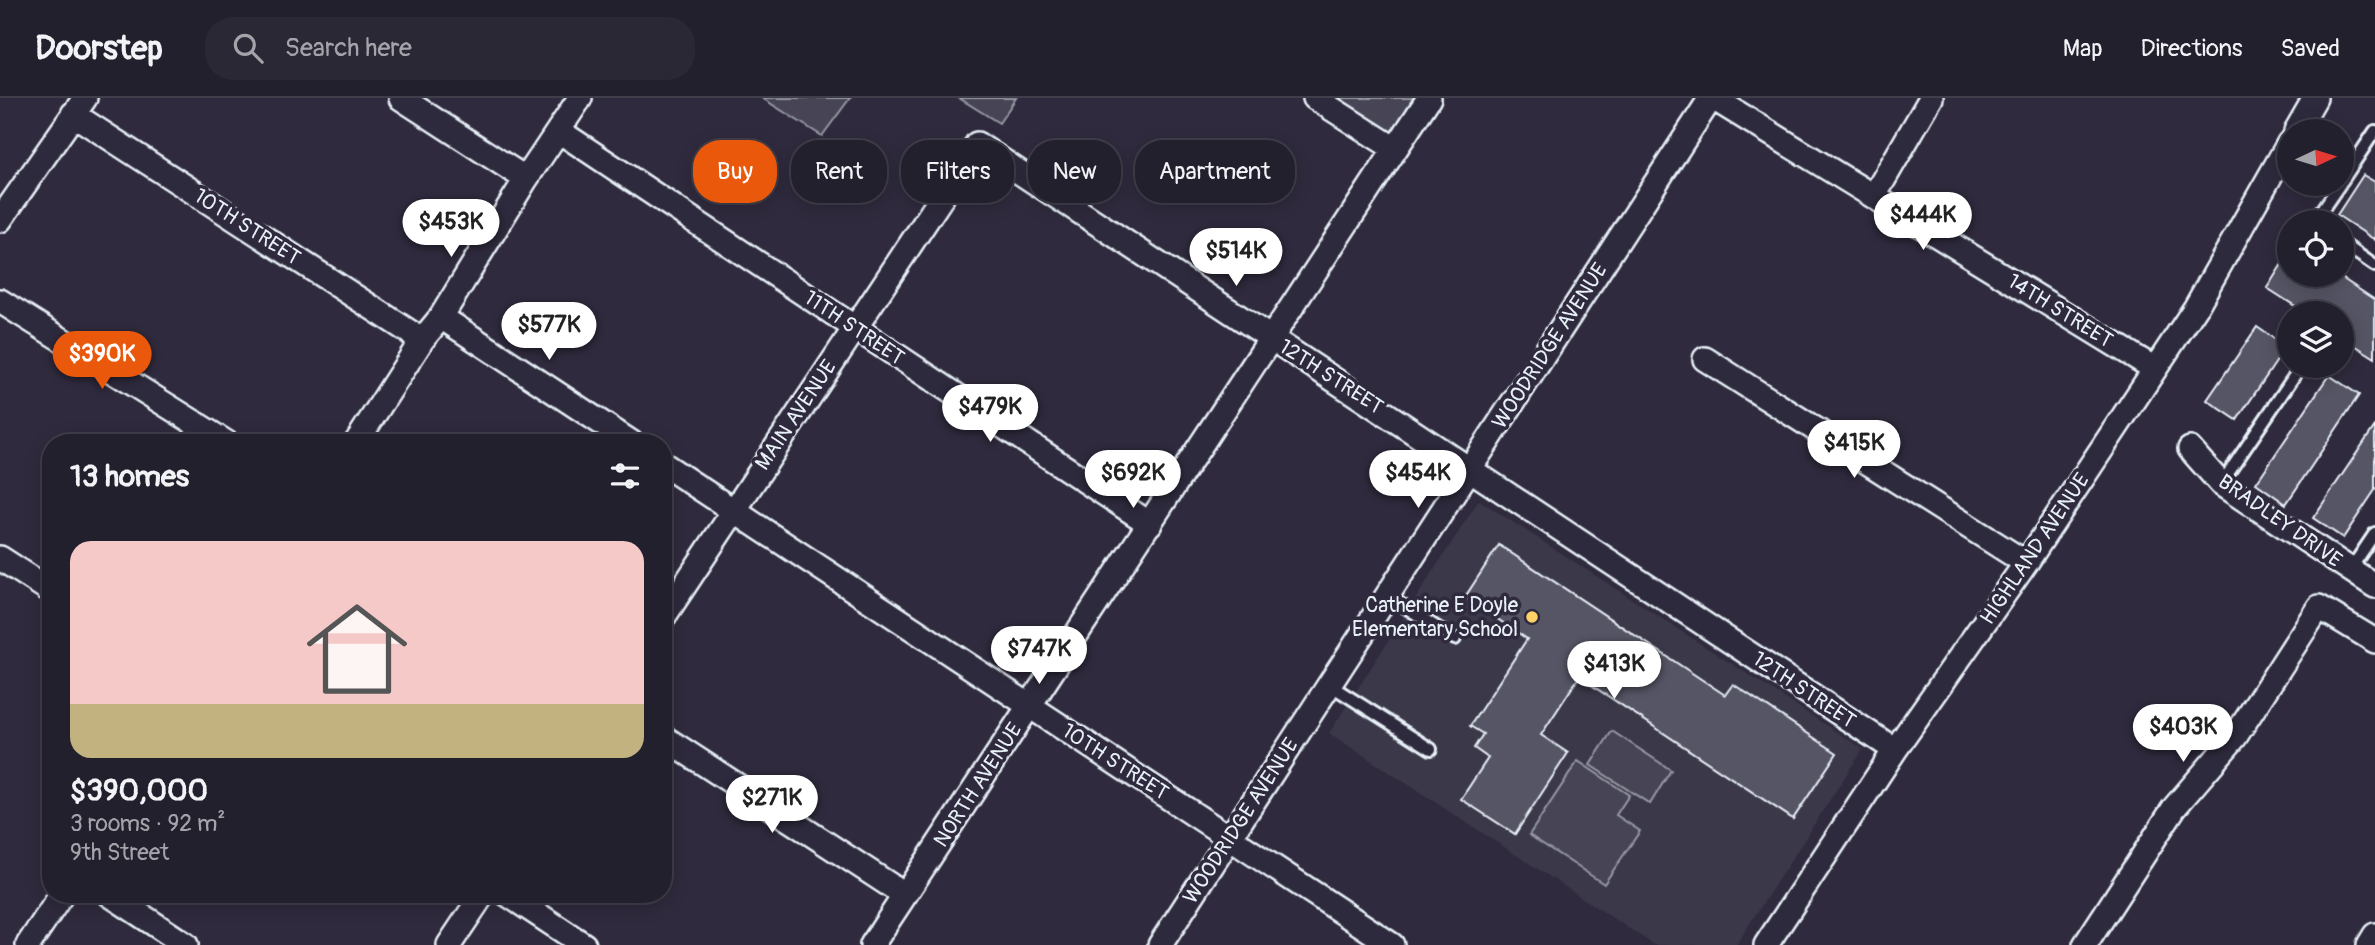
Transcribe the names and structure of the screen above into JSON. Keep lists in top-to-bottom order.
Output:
{
  "streets": {
    "street": [
      "10TH STREET",
      "14TH STREET",
      "11TH STREET",
      "WOODRIDGE AVENUE",
      "12TH STREET",
      "MAIN AVENUE",
      "BRADLEY DRIVE",
      "HIGHLAND AVENUE",
      "NORTH AVENUE"
    ]
  },
  "crossings": [
    ["10TH STREET", "WOODRIDGE AVENUE"],
    ["10TH STREET", "MAIN AVENUE"],
    ["10TH STREET", "NORTH AVENUE"],
    ["14TH STREET", "WOODRIDGE AVENUE"],
    ["14TH STREET", "HIGHLAND AVENUE"],
    ["11TH STREET", "MAIN AVENUE"],
    ["11TH STREET", "NORTH AVENUE"],
    ["WOODRIDGE AVENUE", "12TH STREET"],
    ["12TH STREET", "HIGHLAND AVENUE"],
    ["12TH STREET", "NORTH AVENUE"]
  ],
  "places": ["Catherine E Doyle Elementary School"],
  "north": "right",
  "page": {
    "header": "Doorstep",
    "search": "Search here",
    "nav": ["Map", "Directions", "Saved"],
    "chip": [
      "Buy",
      "Rent",
      "Filters",
      "New",
      "Apartment"
    ],
    "price": [
      "$444K",
      "$453K",
      "$514K",
      "$577K",
      "$390K",
      "$479K",
      "$415K",
      "$692K",
      "$454K",
      "$747K",
      "$413K",
      "$403K",
      "$271K"
    ],
    "heading": "13 homes",
    "list": [
      {
        "name": "$390,000",
        "note": "3 rooms · 92 m² · 9th Street"
      }
    ]
  }
}
